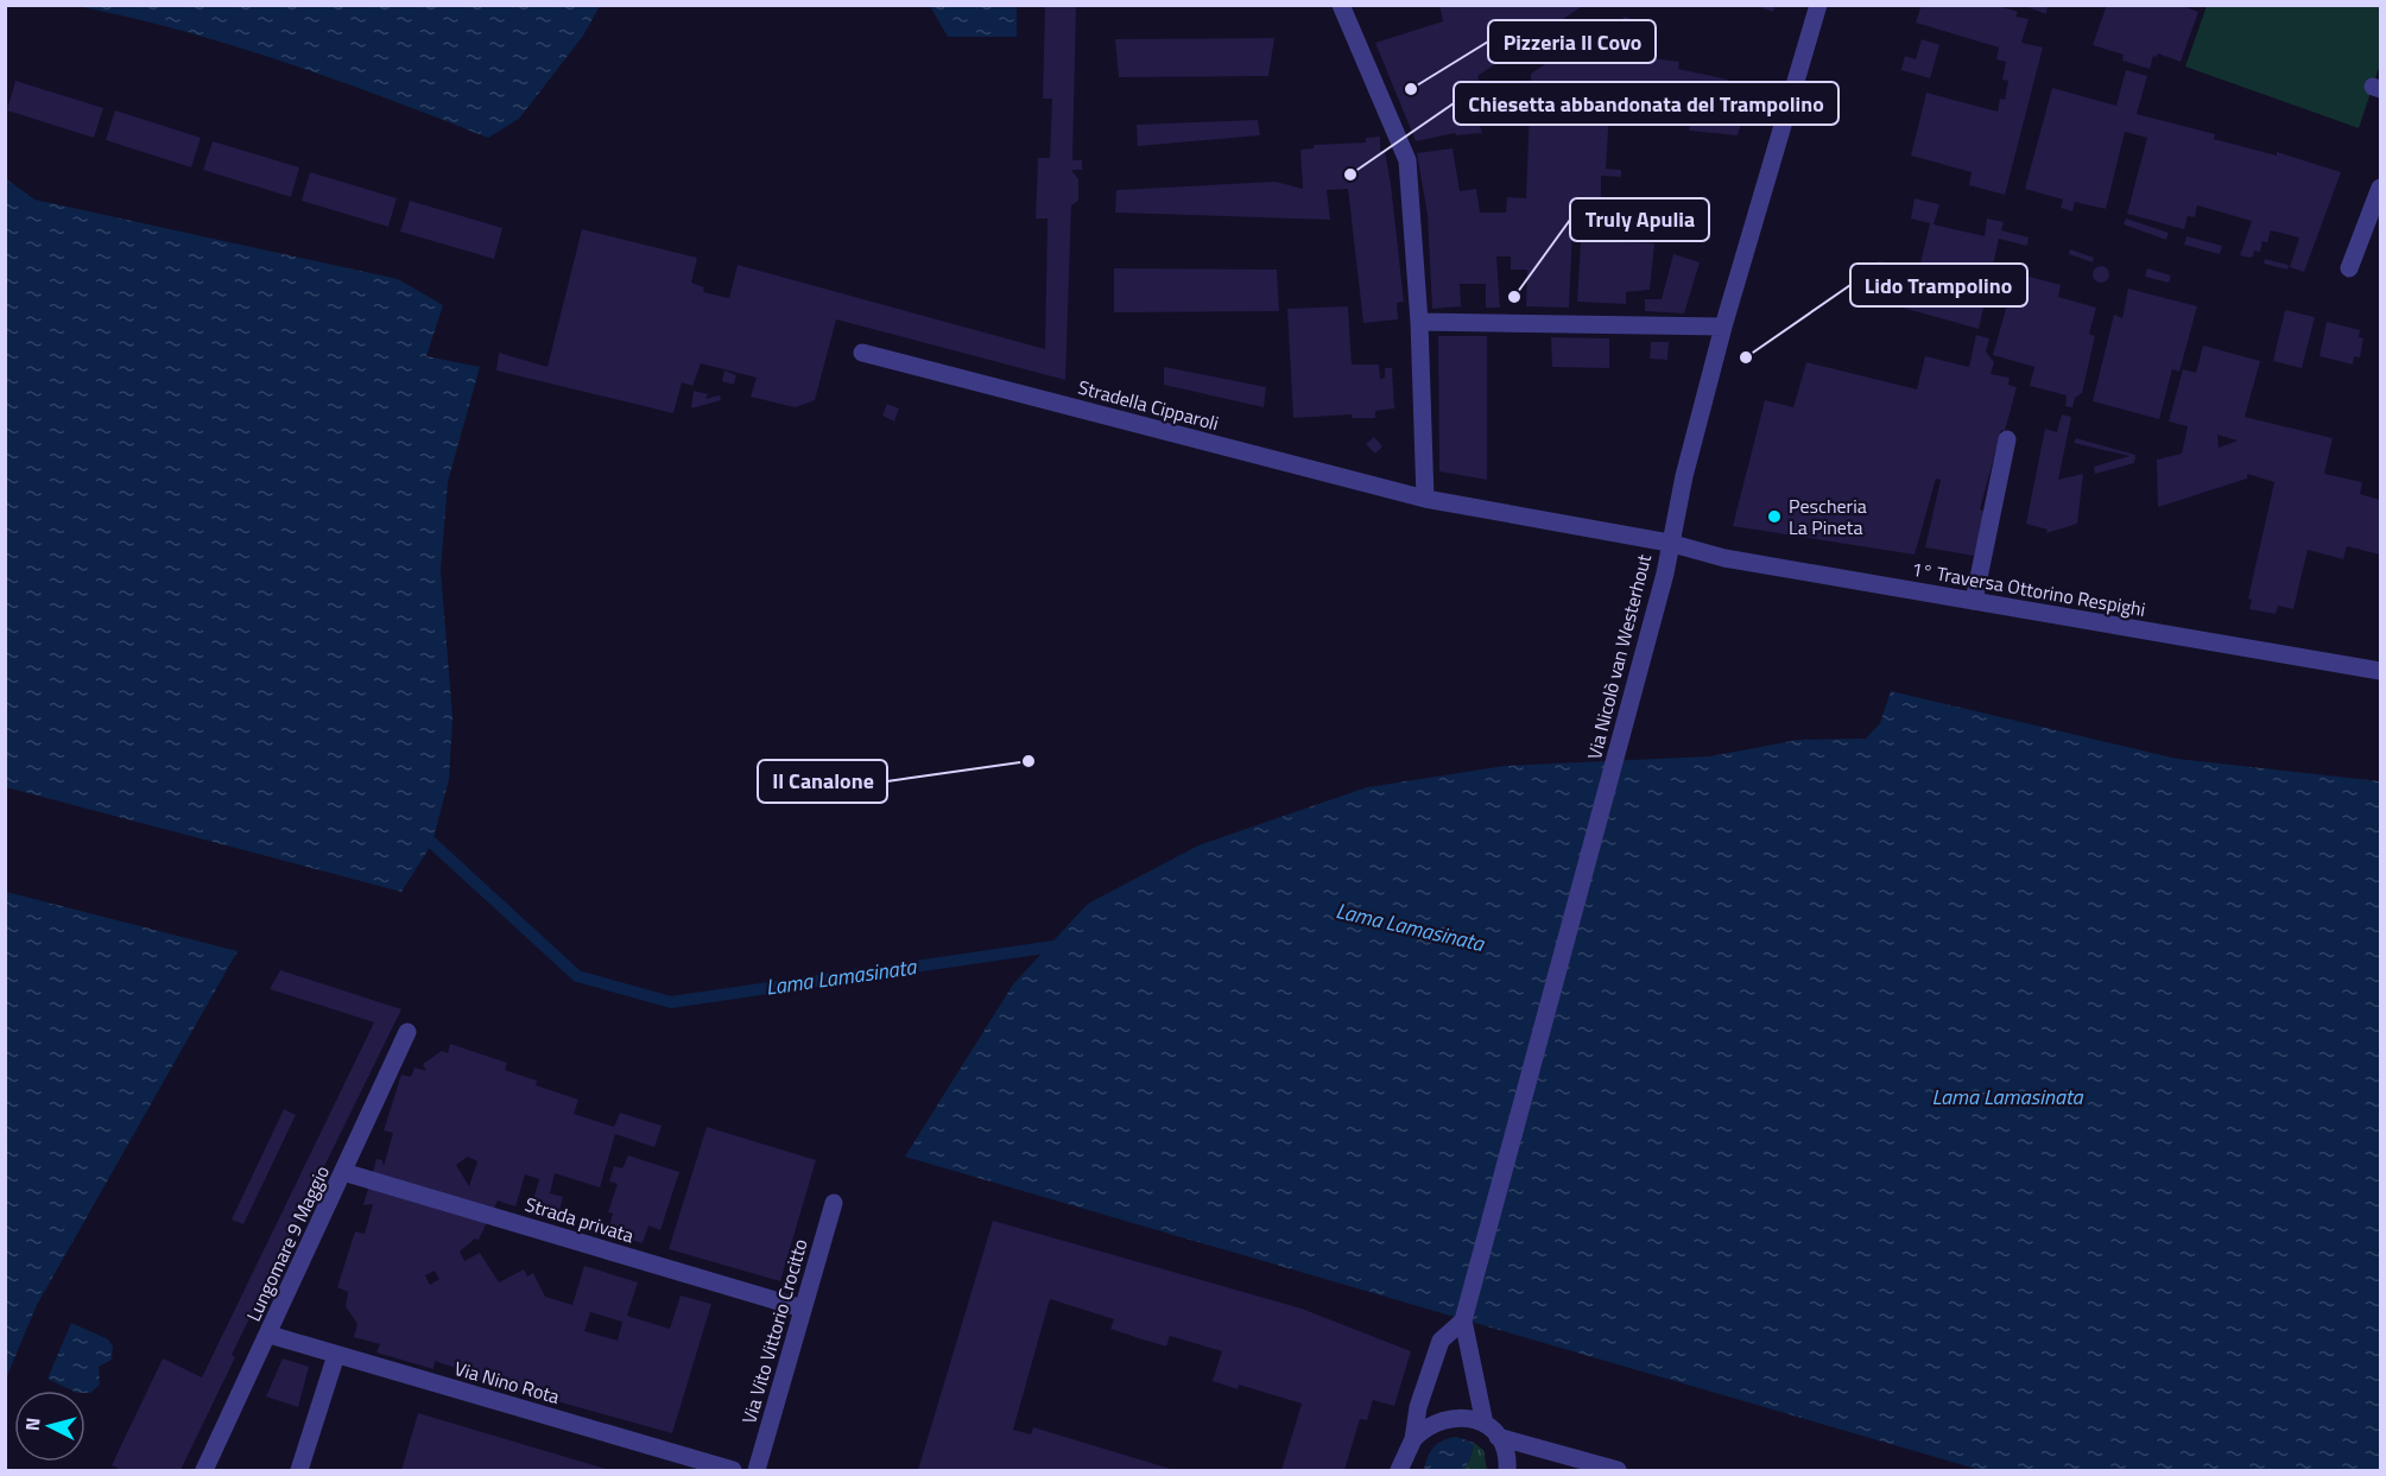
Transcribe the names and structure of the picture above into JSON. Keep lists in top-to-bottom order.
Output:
{
  "streets": {
    "street": [
      "Stradella Cipparoli",
      "1° Traversa Ottorino Respighi",
      "Via Nicolò van Westerhout",
      "Strada privata",
      "Lungomare 9 Maggio",
      "Via Vito Vittorio Crocitto",
      "Via Nino Rota"
    ]
  },
  "crossings": [
    ["Stradella Cipparoli", "1° Traversa Ottorino Respighi"],
    ["Stradella Cipparoli", "Via Nicolò van Westerhout"],
    ["1° Traversa Ottorino Respighi", "Via Nicolò van Westerhout"],
    ["Strada privata", "Lungomare 9 Maggio"],
    ["Strada privata", "Via Vito Vittorio Crocitto"],
    ["Lungomare 9 Maggio", "Via Nino Rota"]
  ],
  "water": ["Lama Lamasinata"],
  "places": [
    "Pizzeria Il Covo",
    "Chiesetta abbandonata del Trampolino",
    "Truly Apulia",
    "Lido Trampolino",
    "Pescheria La Pineta",
    "Il Canalone"
  ],
  "north": "left"
}
